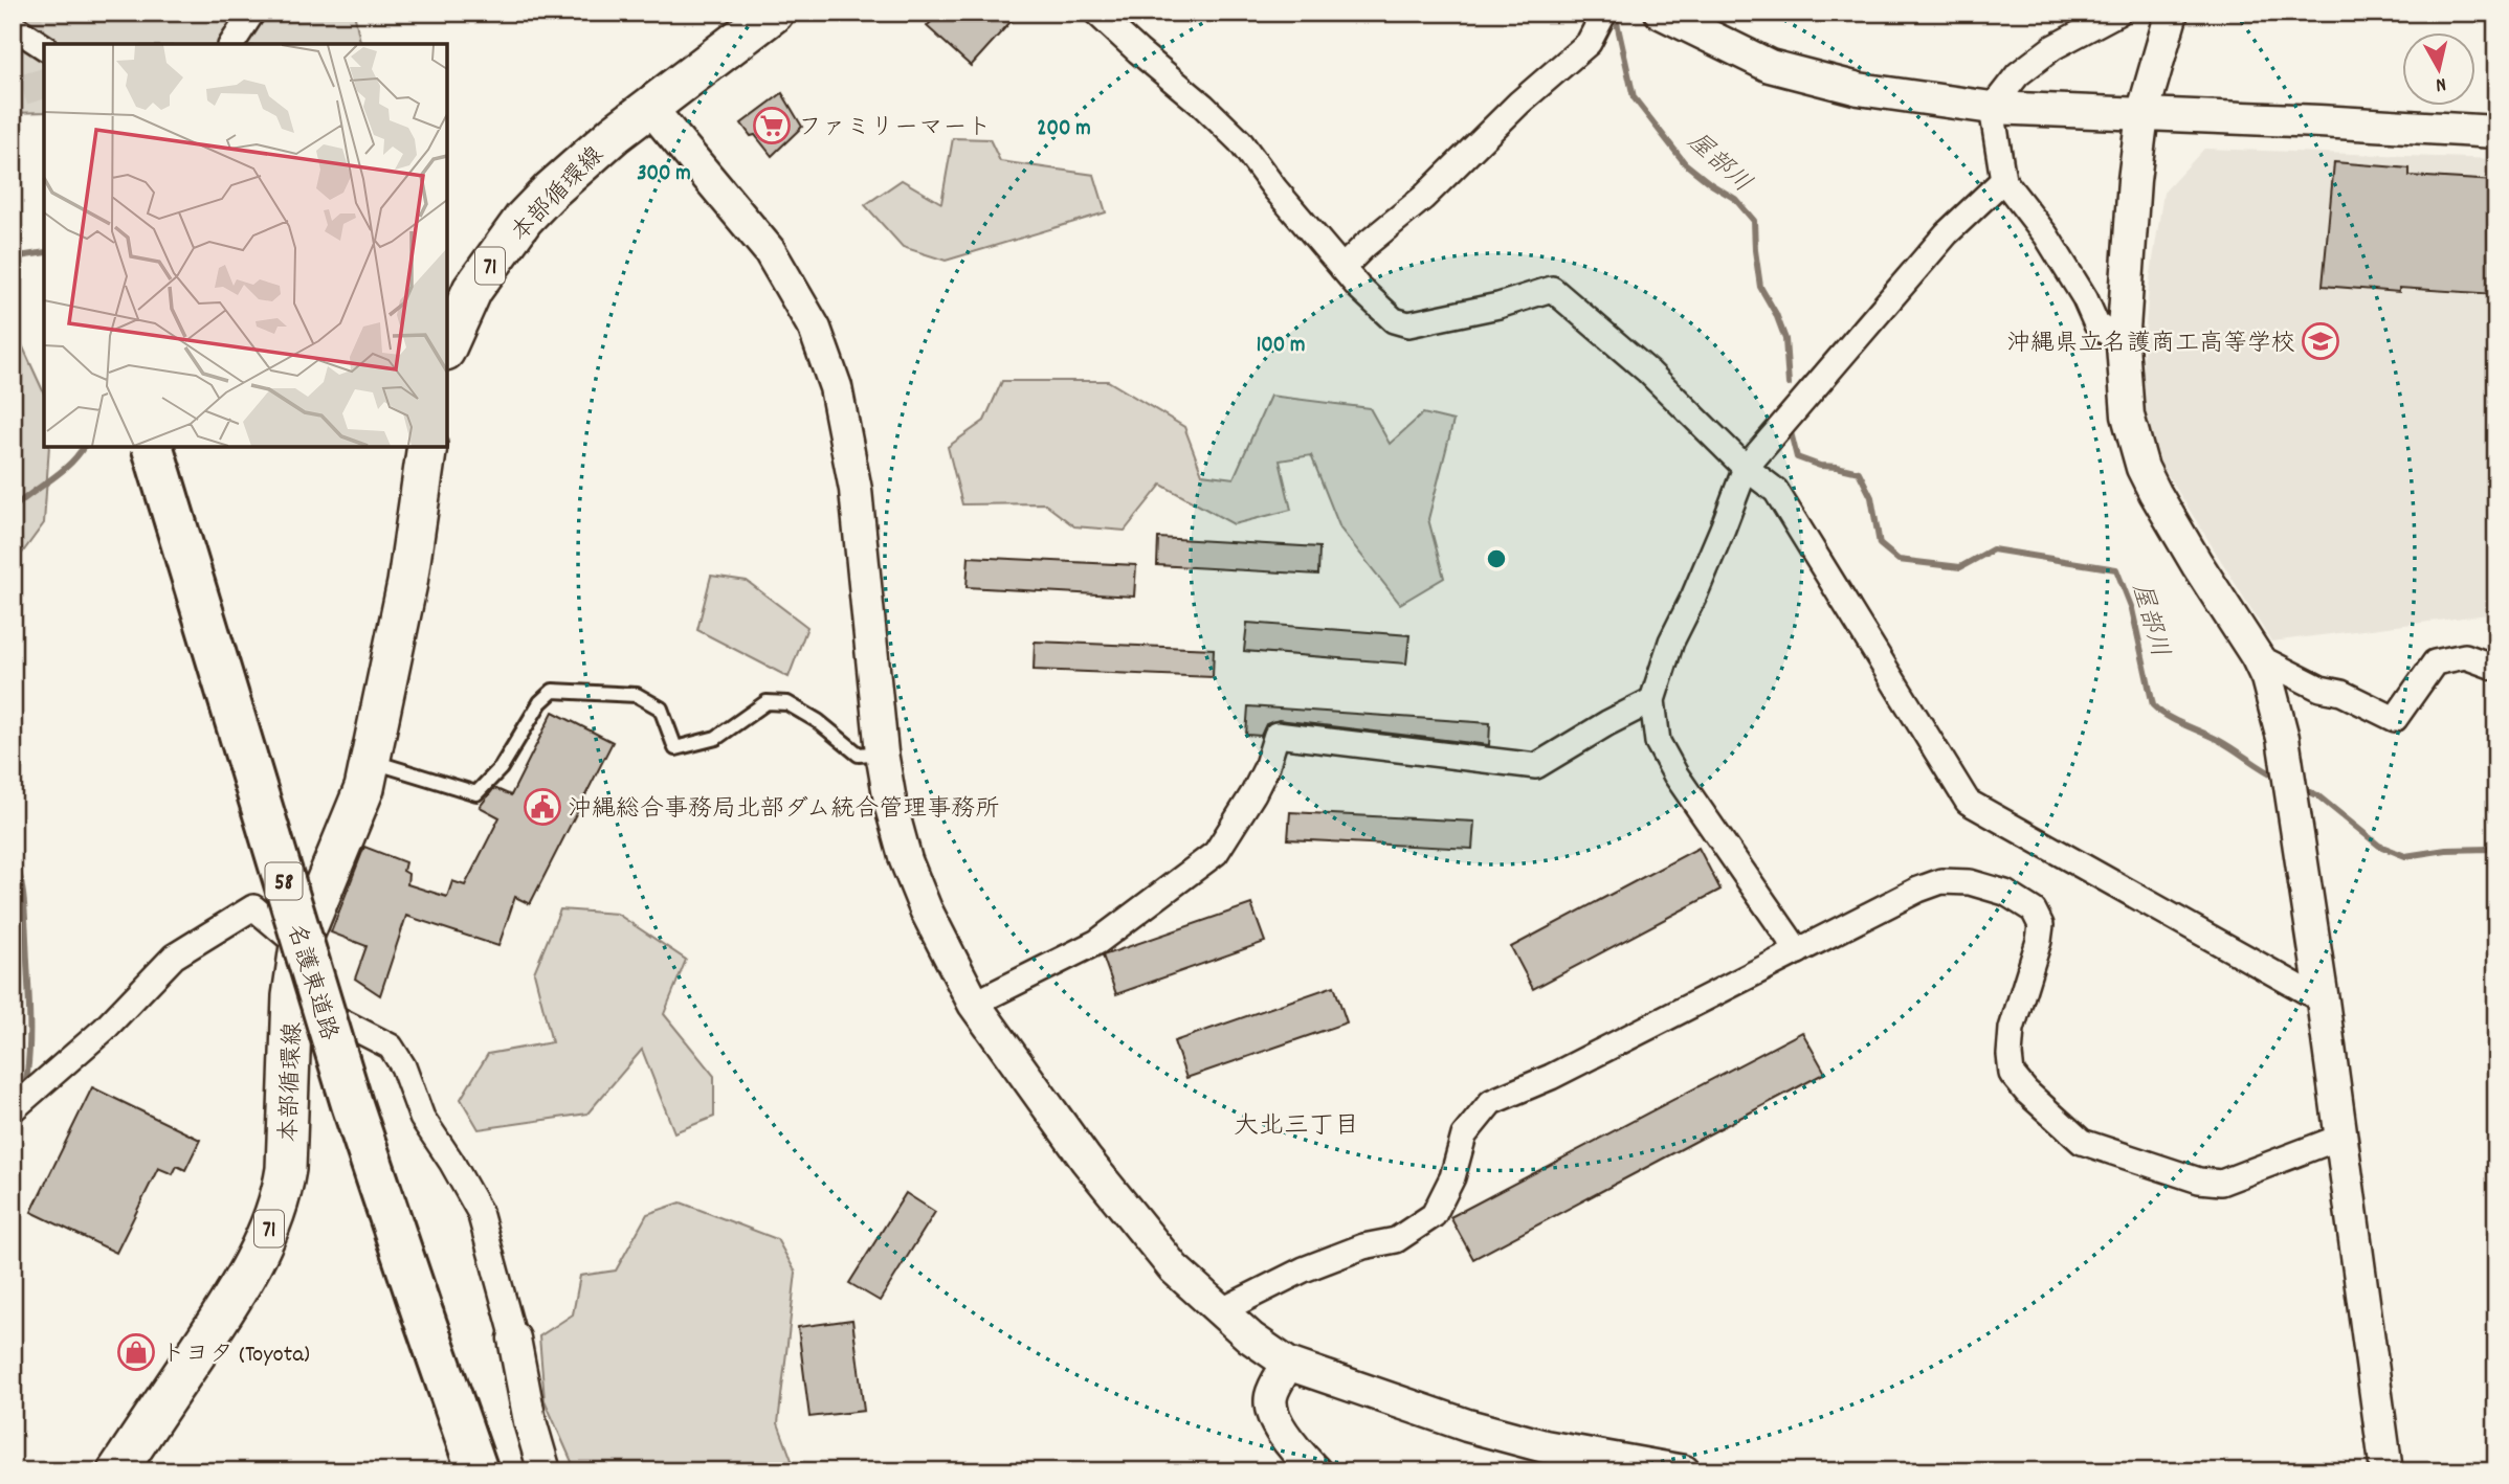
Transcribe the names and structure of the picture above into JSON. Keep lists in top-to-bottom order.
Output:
{
  "streets": {
    "highway": ["58", "名護東道路"],
    "main road": ["本部循環線", "71"]
  },
  "districts": ["大北三丁目"],
  "water": ["屋部川"],
  "places": {
    "supermarket": ["ファミリーマート"],
    "school or university": ["沖縄県立名護商工高等学校"],
    "public building": ["沖縄総合事務局北部ダム統合管理事務所"],
    "shop": ["トヨタ (Toyota)"]
  },
  "north": "bottom",
  "rings": ["200 m", "300 m", "100 m"]
}
